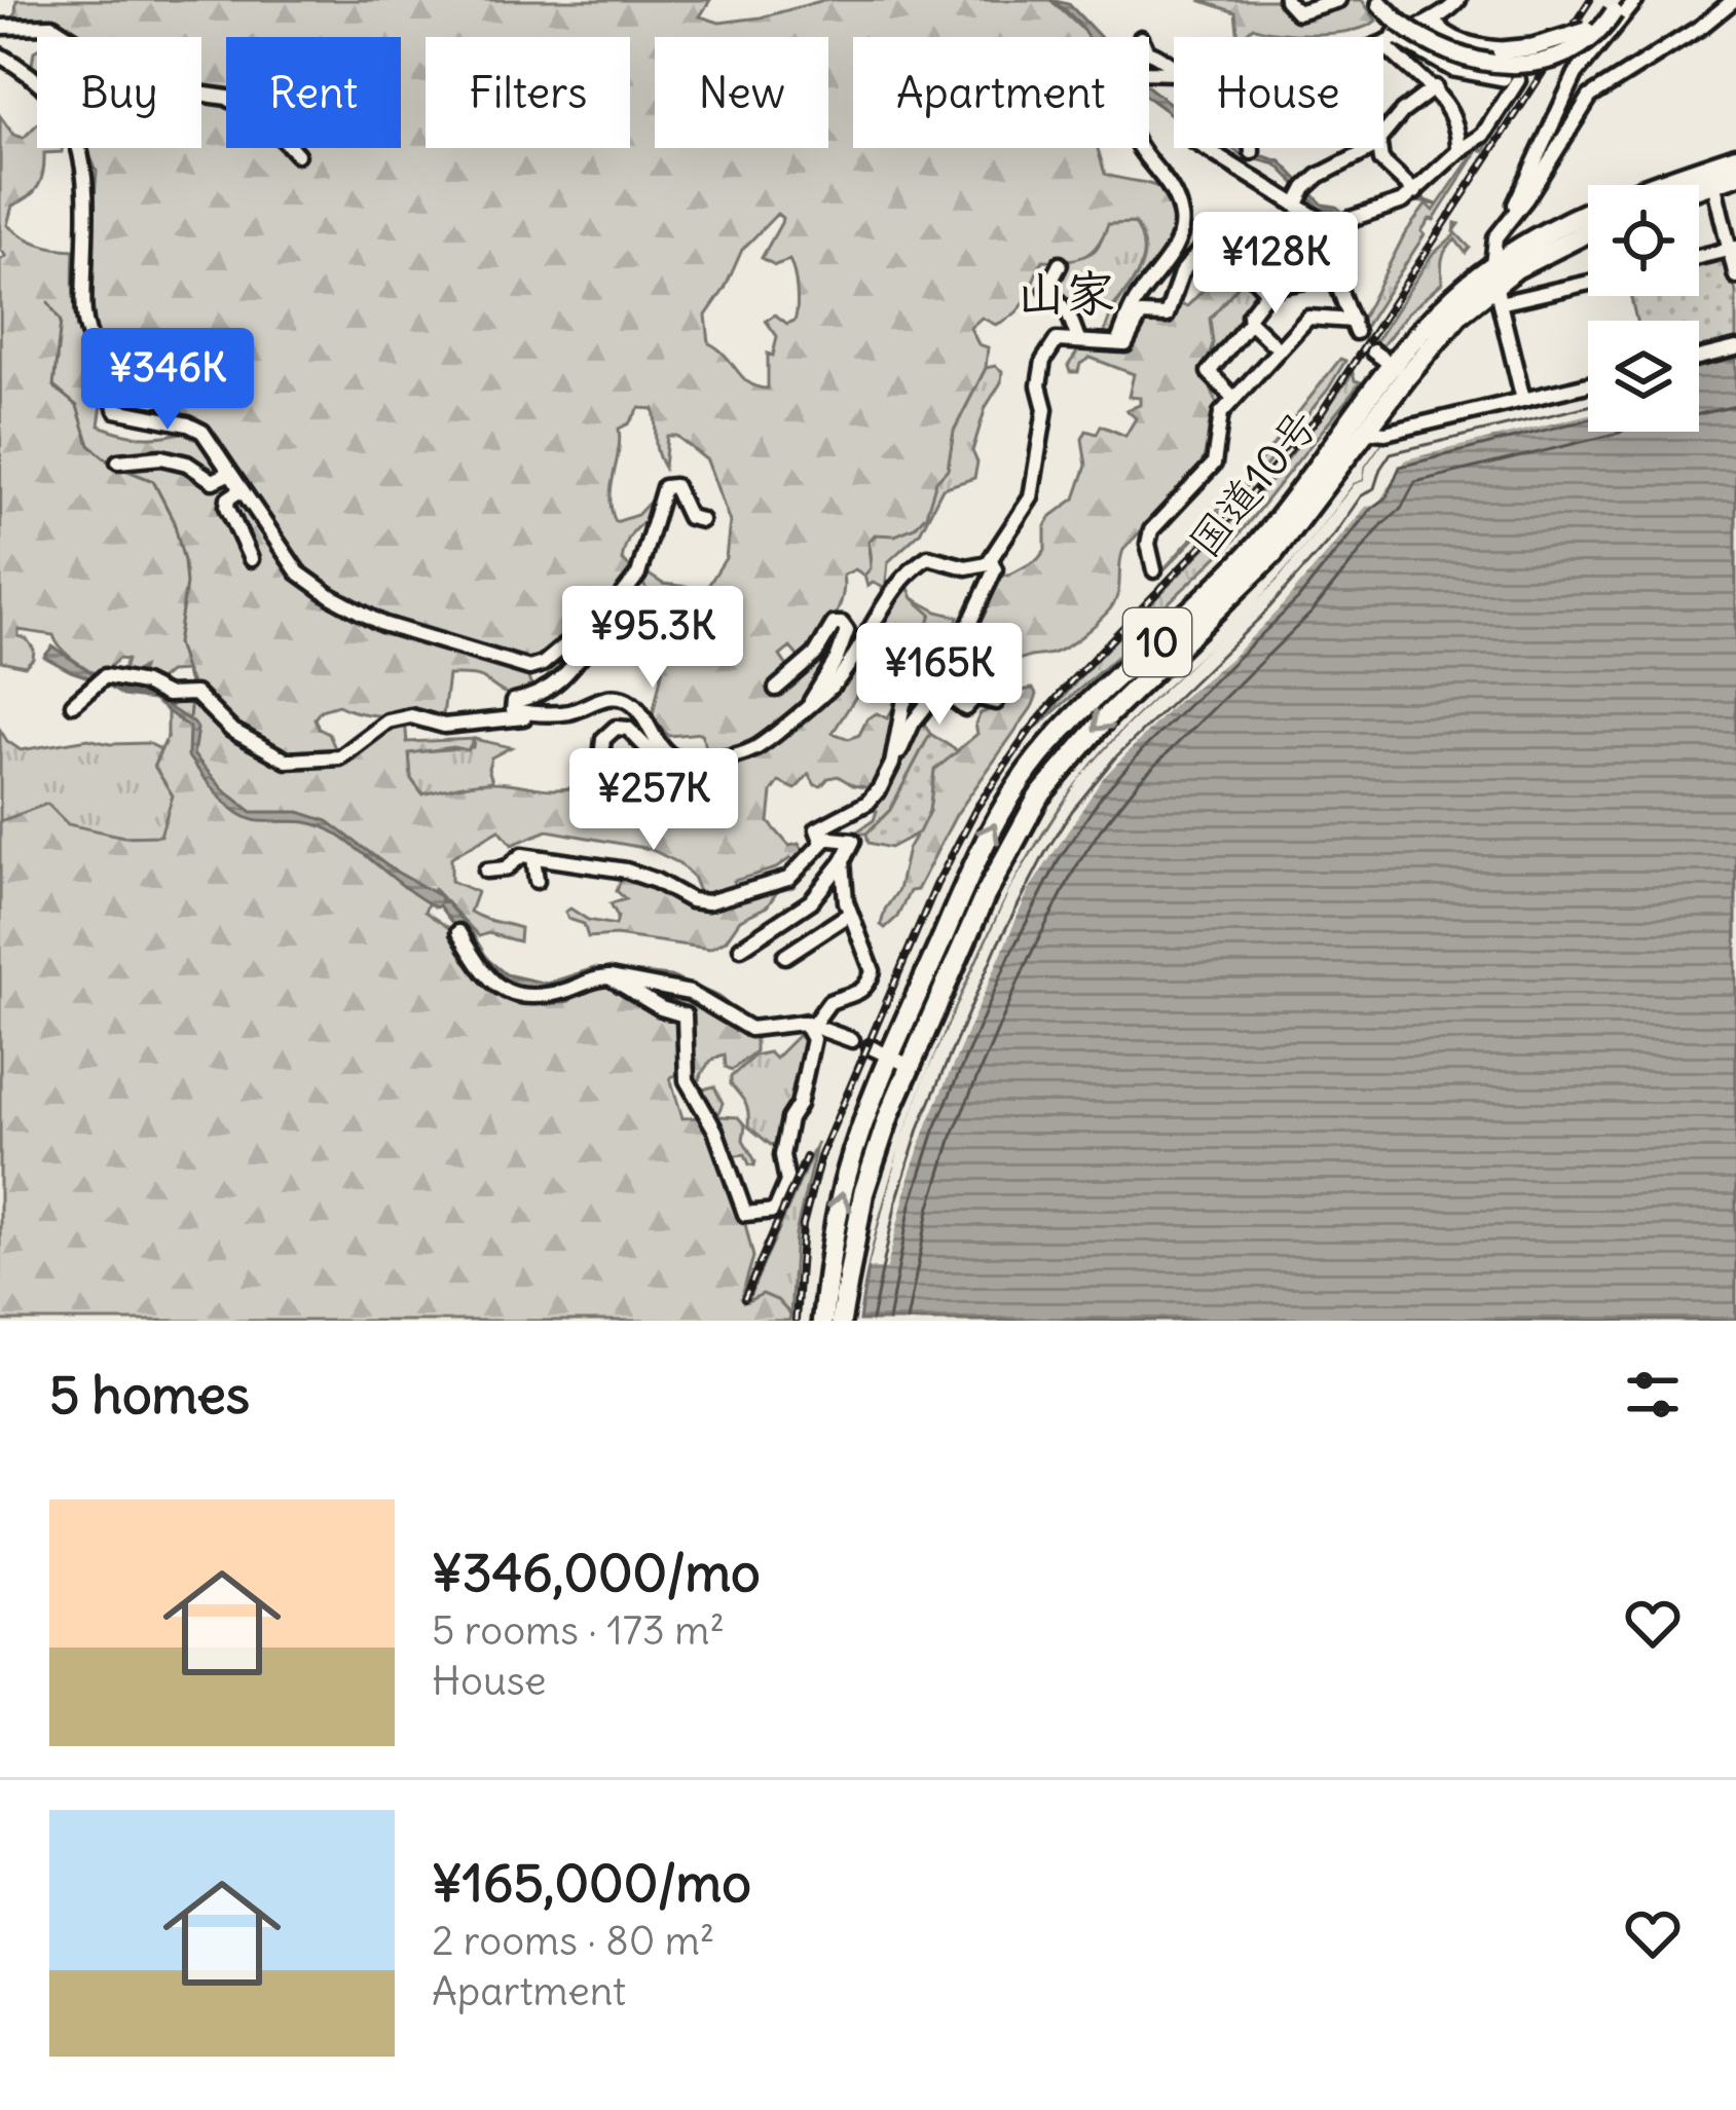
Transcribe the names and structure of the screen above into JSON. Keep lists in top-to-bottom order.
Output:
{
  "streets": {
    "highway": ["国道10号", "10"]
  },
  "districts": ["山家"],
  "page": {
    "chip": [
      "Buy",
      "Rent",
      "Filters",
      "New",
      "Apartment",
      "House"
    ],
    "price": [
      "¥128K",
      "¥346K",
      "¥95.3K",
      "¥165K",
      "¥257K"
    ],
    "heading": "5 homes",
    "list": [
      {
        "name": "¥346,000/mo",
        "note": "5 rooms · 173 m² · House"
      },
      {
        "name": "¥165,000/mo",
        "note": "2 rooms · 80 m² · Apartment"
      }
    ]
  }
}
